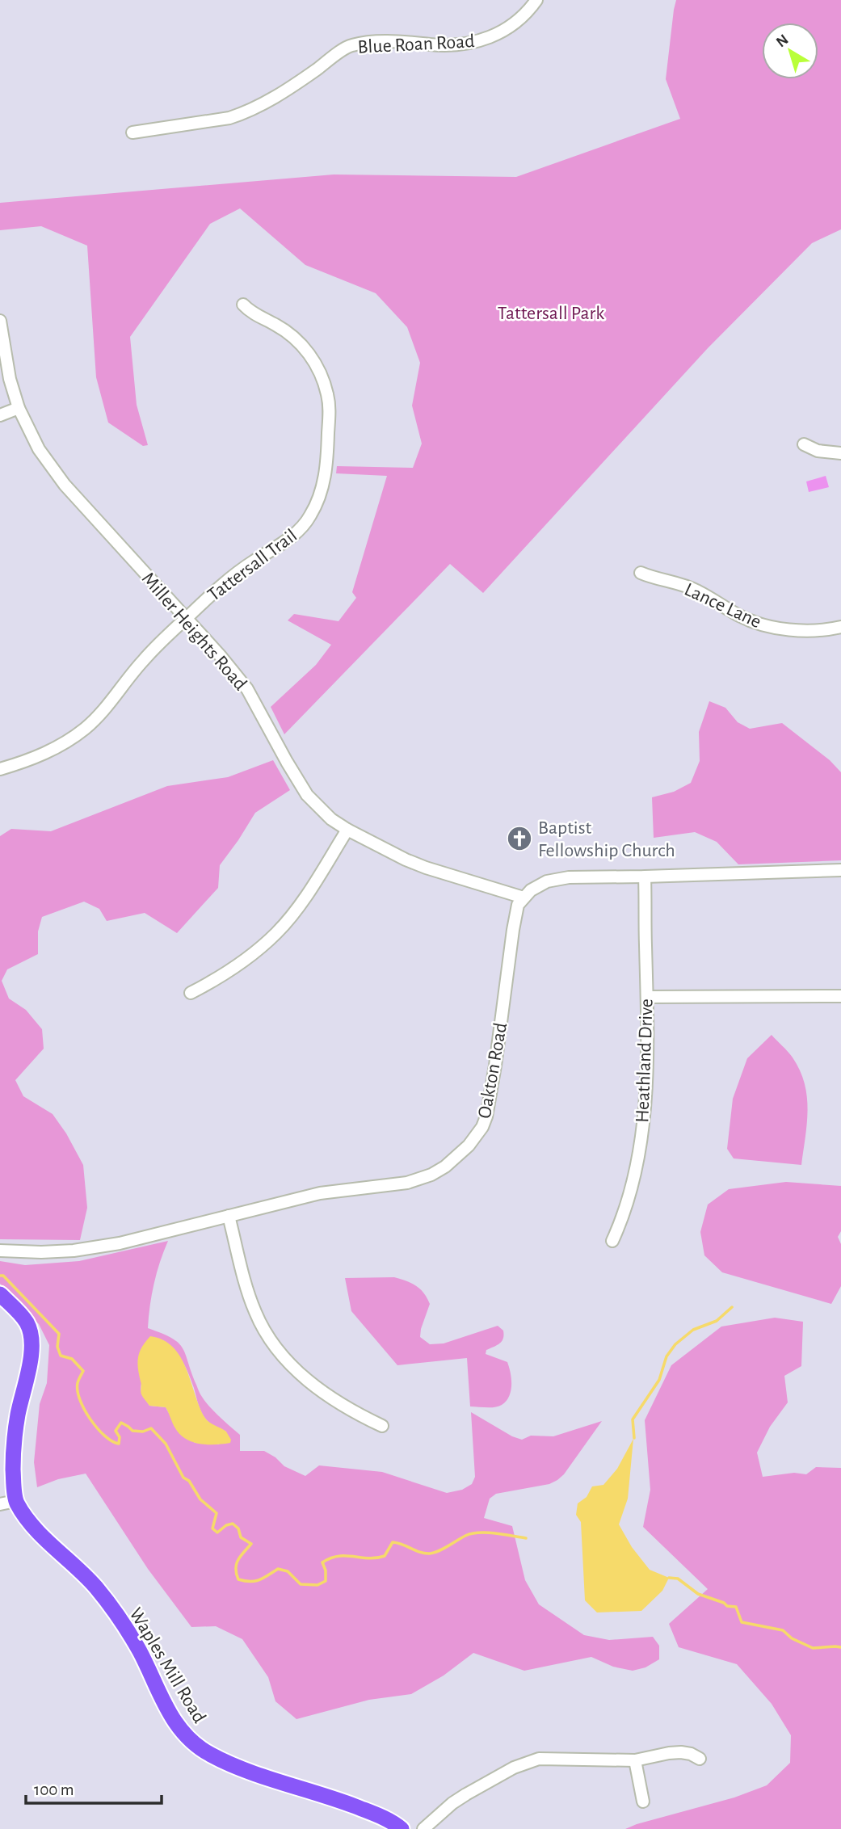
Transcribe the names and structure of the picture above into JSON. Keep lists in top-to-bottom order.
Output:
{
  "streets": {
    "main road": ["Waples Mill Road"],
    "street": [
      "Blue Roan Road",
      "Tattersall Trail",
      "Lance Lane",
      "Miller Heights Road",
      "Heathland Drive",
      "Oakton Road"
    ]
  },
  "crossings": [
    ["Tattersall Trail", "Miller Heights Road"],
    ["Miller Heights Road", "Oakton Road"]
  ],
  "parks": ["Tattersall Park"],
  "places": {
    "church": ["Baptist Fellowship Church"]
  },
  "scale_bar": "100 m",
  "north": "top left"
}
